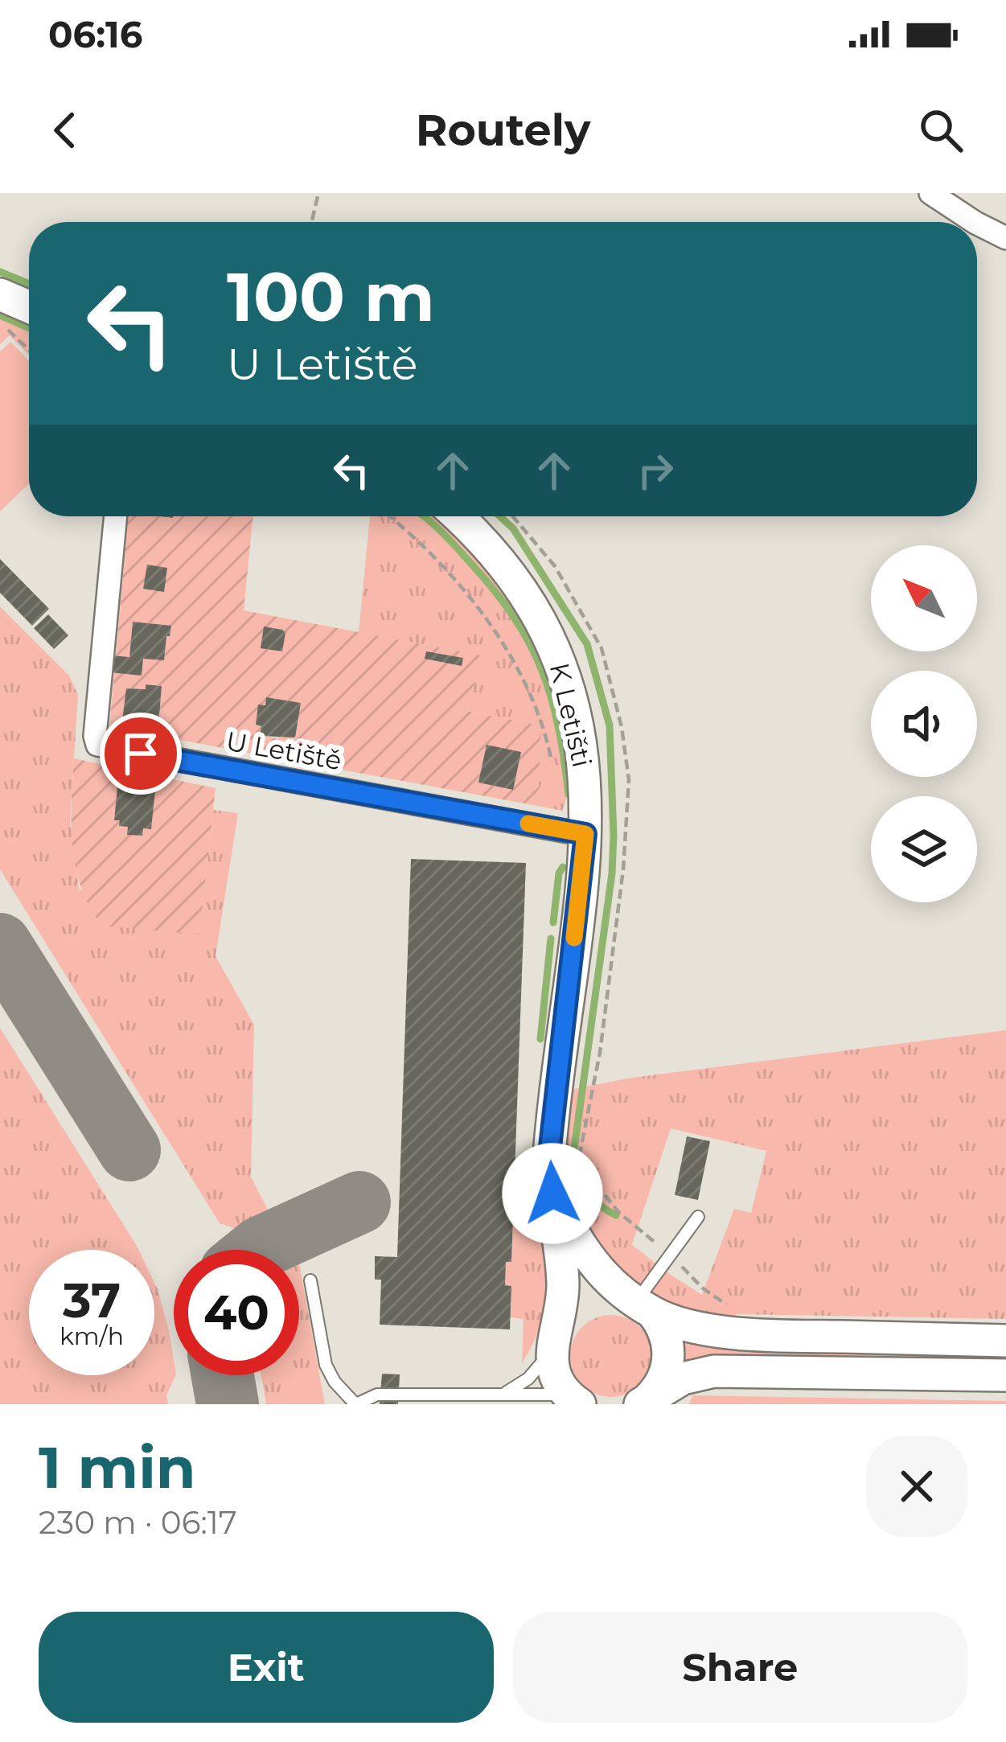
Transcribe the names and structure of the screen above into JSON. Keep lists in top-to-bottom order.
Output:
{
  "streets": {
    "street": ["K Letišti", "U Letiště"]
  },
  "crossings": [
    ["K Letišti", "U Letiště"]
  ],
  "north": "top left",
  "page": {
    "status": "06:16",
    "header": "Routely",
    "turn": ["100 m", "U Letiště"],
    "speed": "37 km/h",
    "limit": "40",
    "heading": ["1 min", "230 m · 06:17"],
    "buttons": ["Exit", "Share"]
  }
}
